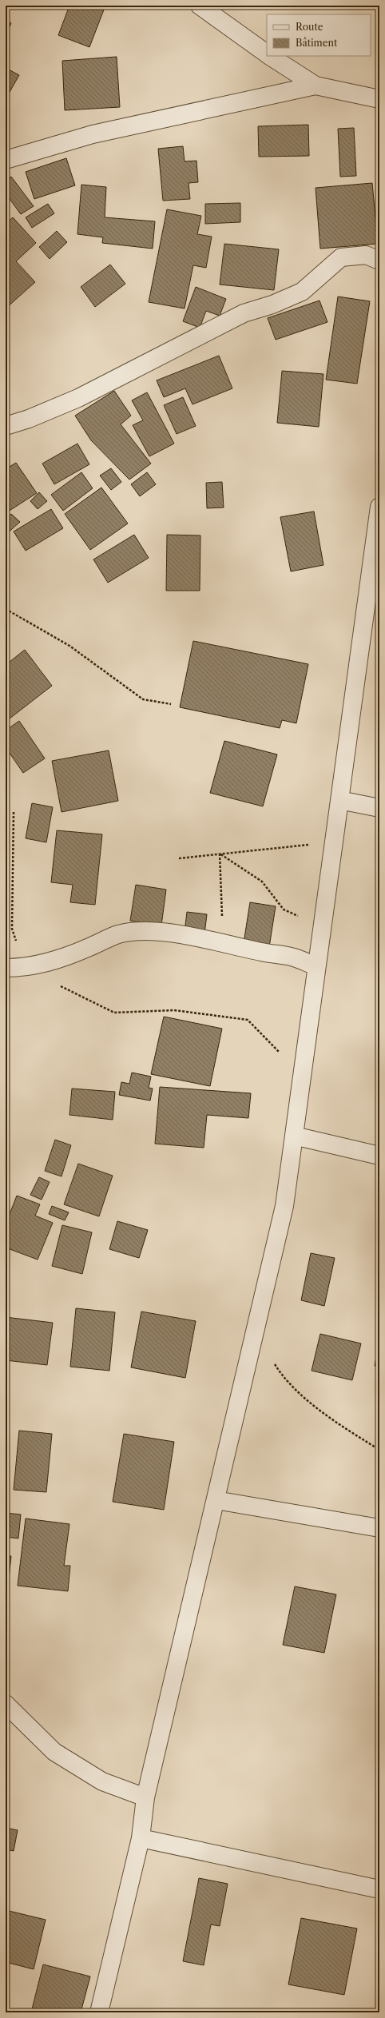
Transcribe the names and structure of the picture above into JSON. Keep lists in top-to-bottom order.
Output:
{
  "legend": ["Route", "Bâtiment"]
}
